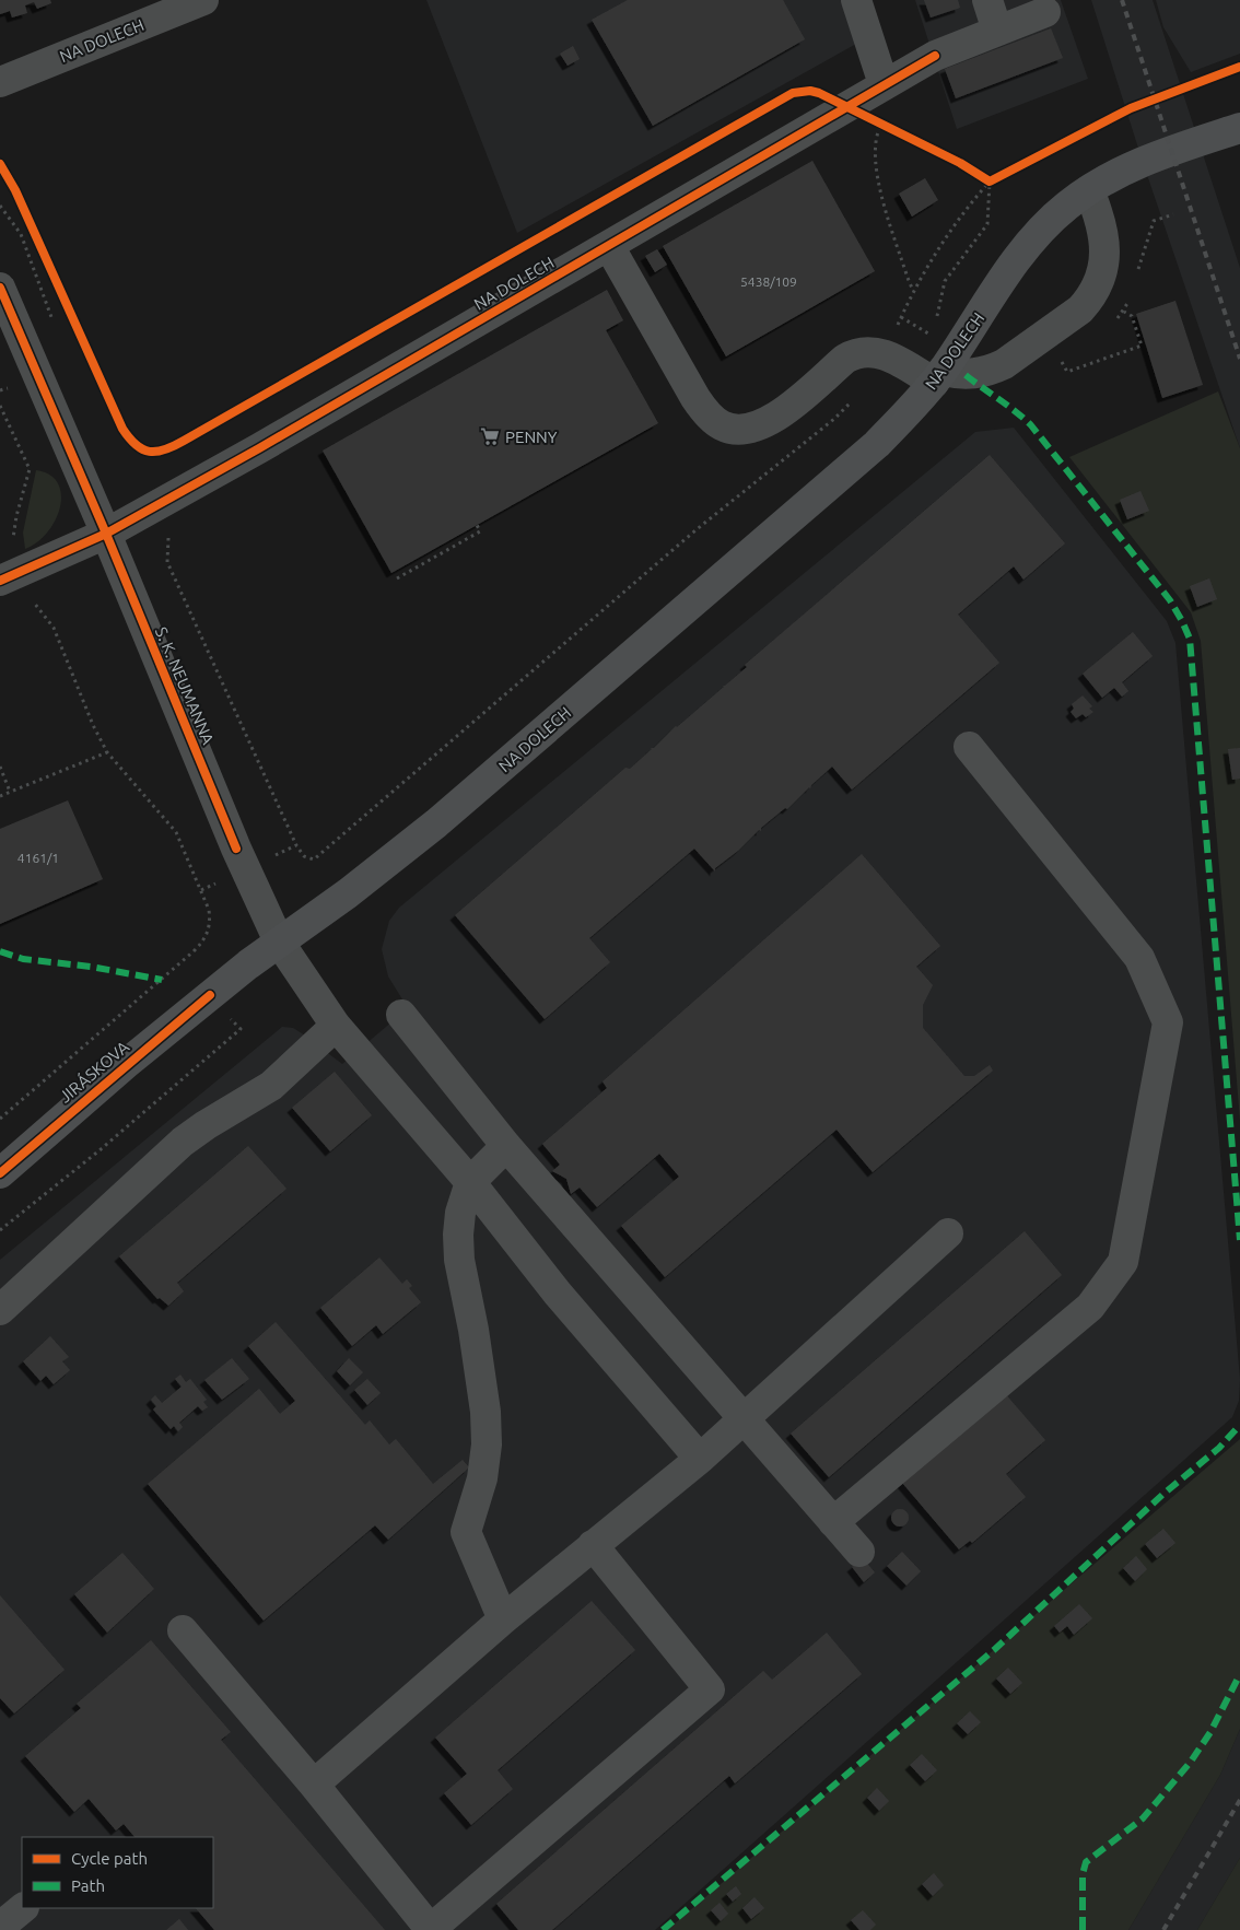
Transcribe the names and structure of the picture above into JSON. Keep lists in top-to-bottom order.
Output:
{
  "streets": {
    "main road": ["NA DOLECH", "JIRÁSKOVA"],
    "street": ["S. K. NEUMANNA"]
  },
  "crossings": [
    ["NA DOLECH", "S. K. NEUMANNA"],
    ["NA DOLECH", "JIRÁSKOVA"],
    ["S. K. NEUMANNA", "JIRÁSKOVA"]
  ],
  "places": {
    "supermarket": ["PENNY"]
  },
  "house_numbers": ["5438/109", "4161/1"],
  "legend": ["Cycle path", "Path"]
}
